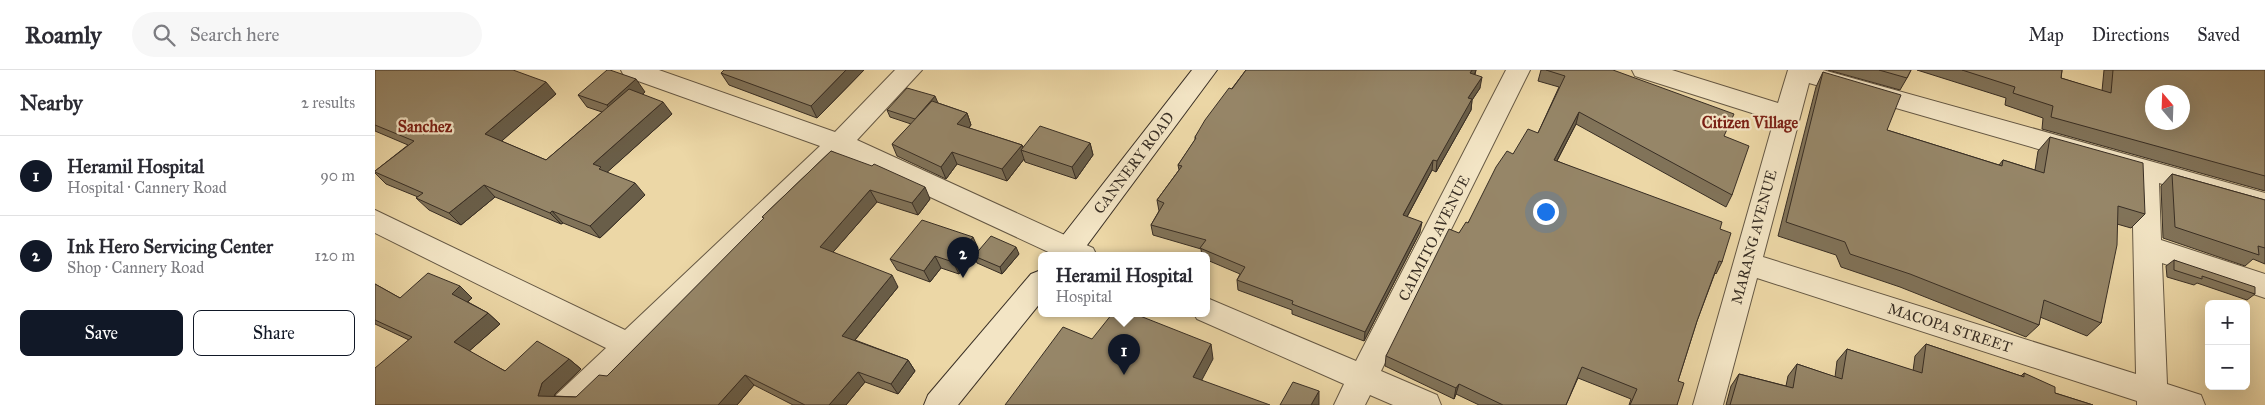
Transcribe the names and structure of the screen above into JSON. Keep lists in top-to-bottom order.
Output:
{
  "streets": {
    "street": [
      "CANNERY ROAD",
      "MARANG AVENUE",
      "CAIMITO AVENUE",
      "MACOPA STREET"
    ]
  },
  "crossings": [
    ["MARANG AVENUE", "MACOPA STREET"]
  ],
  "districts": ["Citizen Village", "Sanchez"],
  "north": "top",
  "page": {
    "header": "Roamly",
    "search": "Search here",
    "nav": ["Map", "Directions", "Saved"],
    "heading": ["Nearby", "2 results"],
    "list": [
      {
        "mark": "1",
        "name": "Heramil Hospital",
        "note": "Hospital · Cannery Road",
        "value": "90 m"
      },
      {
        "mark": "2",
        "name": "Ink Hero Servicing Center",
        "note": "Shop · Cannery Road",
        "value": "120 m"
      }
    ],
    "pins": ["2", "1"],
    "popup": ["Heramil Hospital", "Hospital"],
    "buttons": ["Save", "Share"],
    "map_buttons": ["+", "−"]
  }
}
